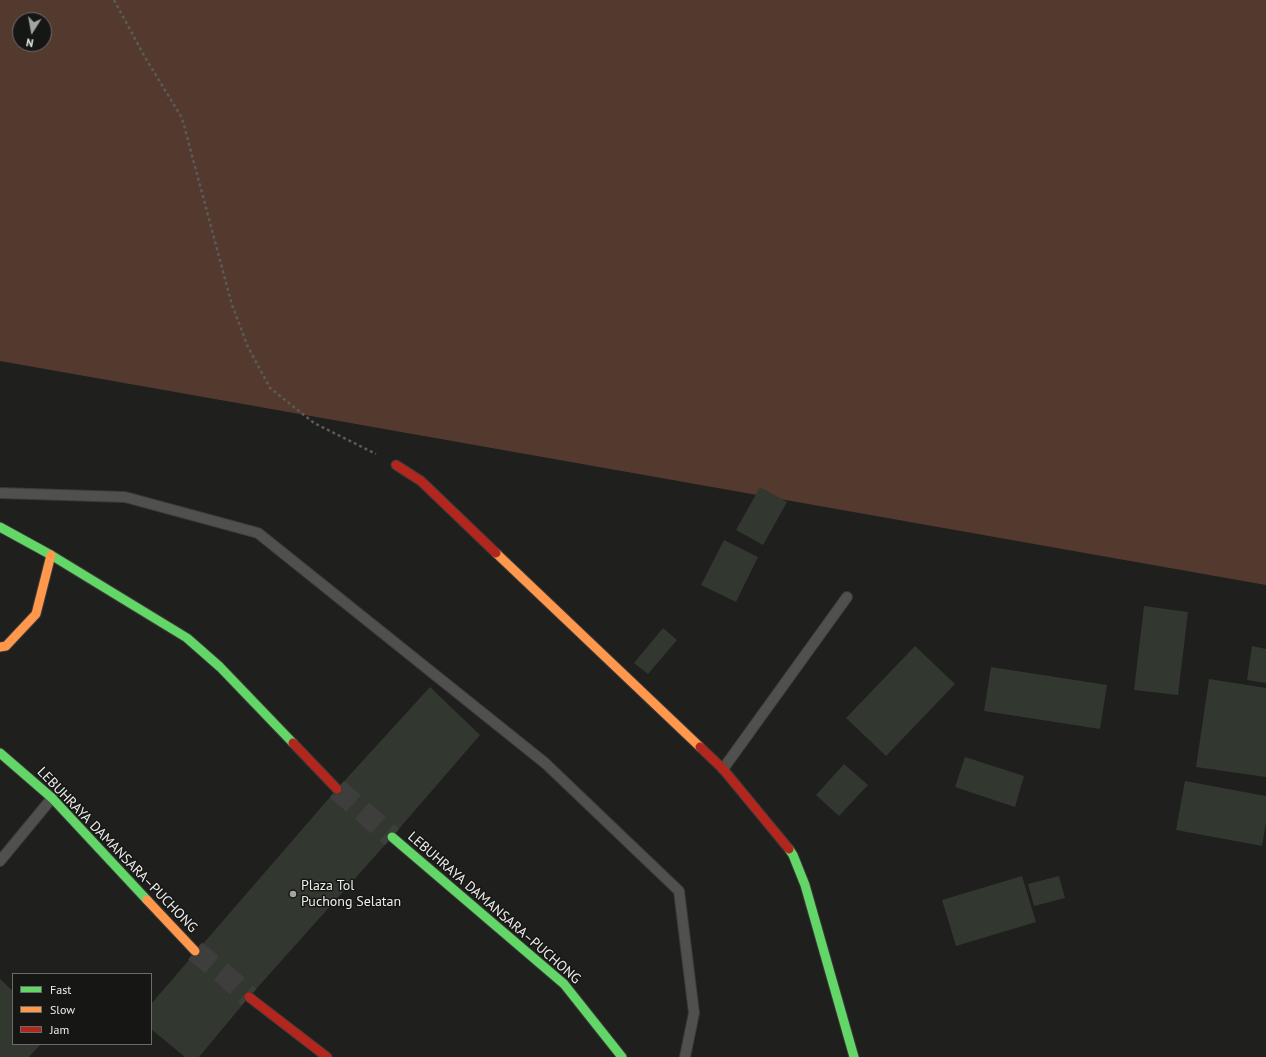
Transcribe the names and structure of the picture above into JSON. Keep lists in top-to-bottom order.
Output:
{
  "streets": {
    "main road": ["LEBUHRAYA DAMANSARA–PUCHONG"]
  },
  "places": ["Plaza Tol Puchong Selatan"],
  "legend": ["Fast", "Slow", "Jam"],
  "north": "bottom"
}
